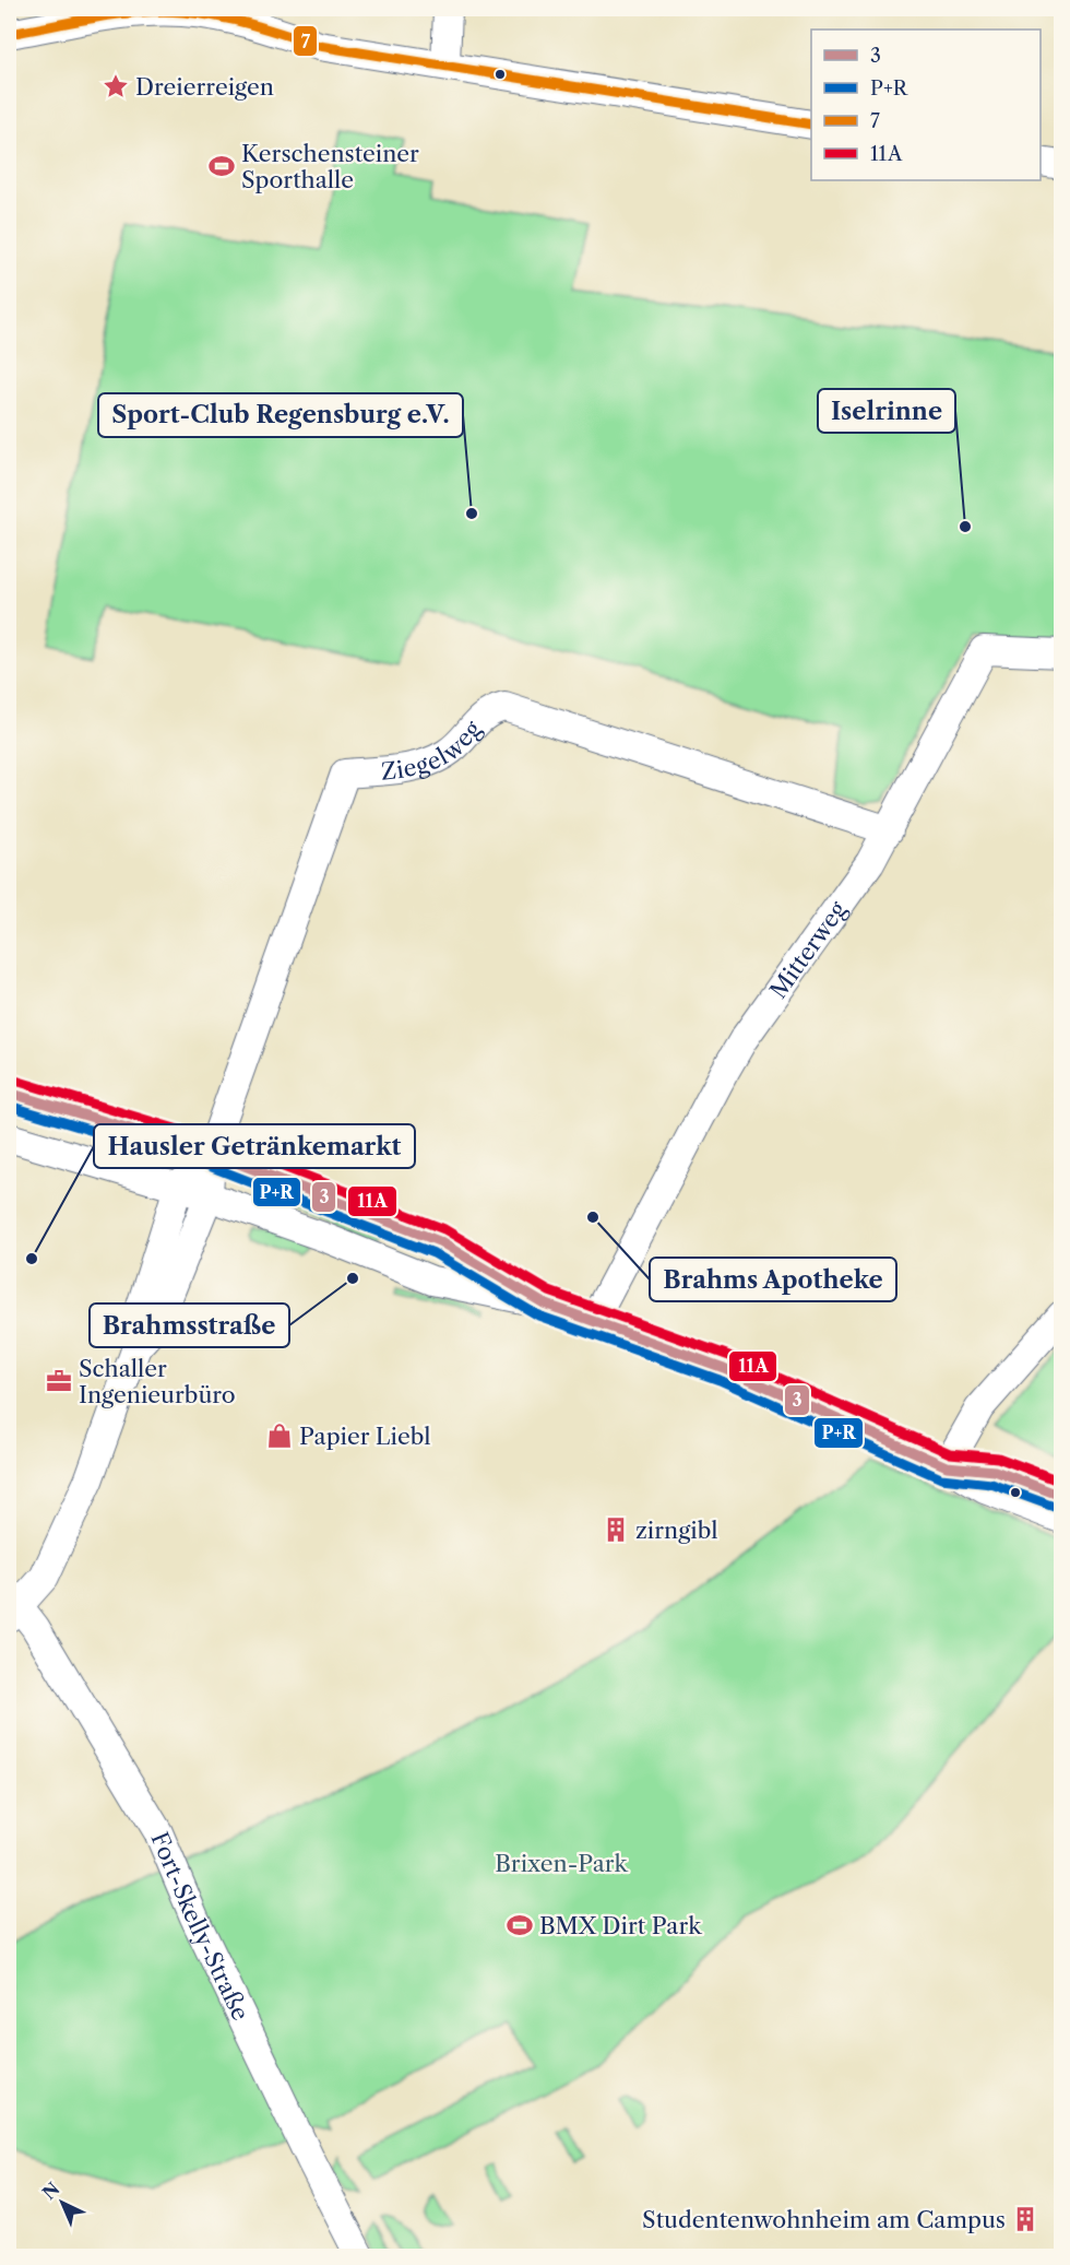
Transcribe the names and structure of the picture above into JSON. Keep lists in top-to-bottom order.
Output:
{
  "streets": {
    "street": ["Ziegelweg", "Mitterweg", "Fort-Skelly-Straße"]
  },
  "crossings": [
    ["Ziegelweg", "Mitterweg"]
  ],
  "parks": ["Brixen-Park"],
  "places": {
    "place": ["Dreierreigen"],
    "sports": ["Kerschensteiner Sporthalle", "BMX Dirt Park"],
    "other": [
      "Sport-Club Regensburg e.V.",
      "Iselrinne",
      "Brahms Apotheke",
      "Hausler Getränkemarkt",
      "Brahmsstraße"
    ],
    "office": ["Schaller Ingenieurbüro"],
    "shop": ["Papier Liebl"],
    "building": ["zirngibl", "Studentenwohnheim am Campus"]
  },
  "lines": [
    "transit line 7",
    "transit line 11A",
    "transit line 3",
    "transit line P+R"
  ],
  "legend": [
    "3",
    "P+R",
    "7",
    "11A"
  ],
  "north": "top left"
}
